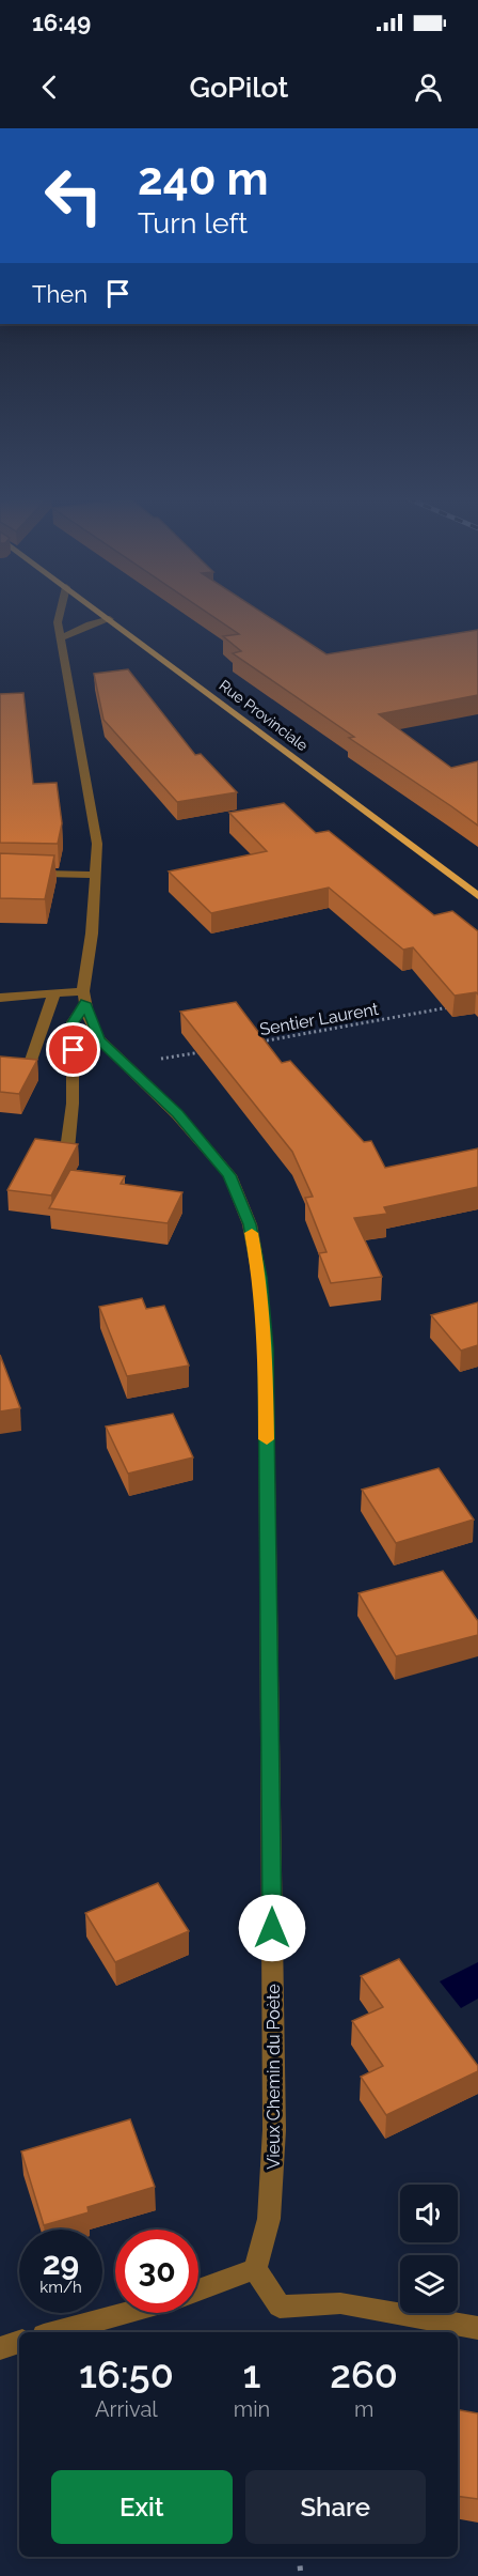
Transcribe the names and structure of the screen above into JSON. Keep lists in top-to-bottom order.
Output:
{
  "streets": {
    "main road": ["Rue Provinciale"],
    "street": ["Vieux Chemin du Poète"],
    "path": ["Sentier Laurent"]
  },
  "page": {
    "status": "16:49",
    "header": "GoPilot",
    "turn": ["240 m", "Turn left"],
    "then": "Then",
    "speed": "29 km/h",
    "limit": "30",
    "eta": [
      "16:50",
      "Arrival",
      "1",
      "min",
      "260",
      "m"
    ],
    "buttons": ["Exit", "Share"]
  }
}
